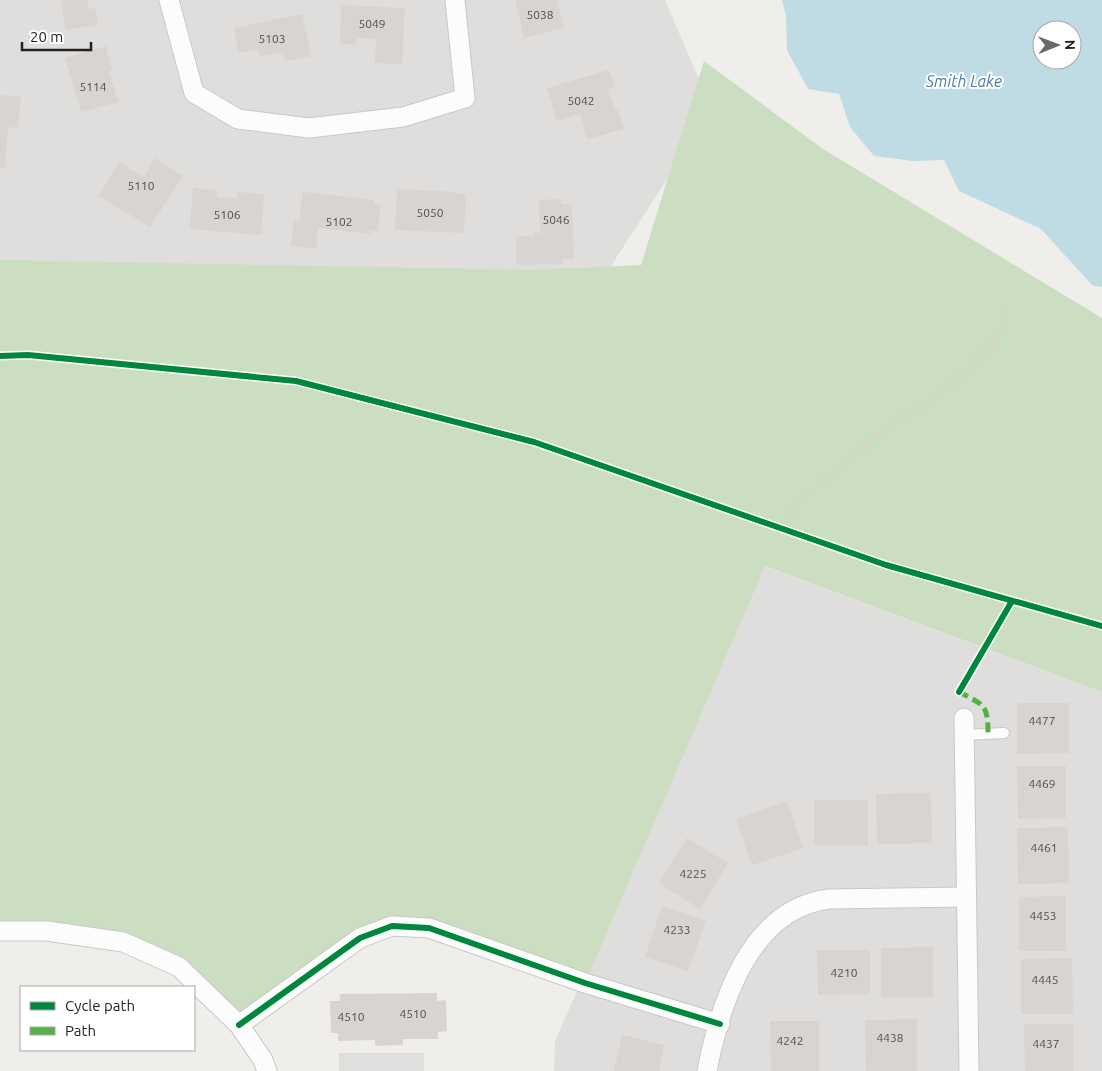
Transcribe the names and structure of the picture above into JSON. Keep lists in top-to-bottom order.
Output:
{
  "water": ["Smith Lake"],
  "house_numbers": [
    "5038",
    "5049",
    "5103",
    "5114",
    "5042",
    "5110",
    "5050",
    "5106",
    "5046",
    "5102",
    "4477",
    "4469",
    "4461",
    "4225",
    "4453",
    "4233",
    "4210",
    "4445",
    "4510",
    "4510",
    "4438",
    "4242",
    "4437"
  ],
  "legend": ["Cycle path", "Path"],
  "scale_bar": "20 m",
  "north": "right"
}
